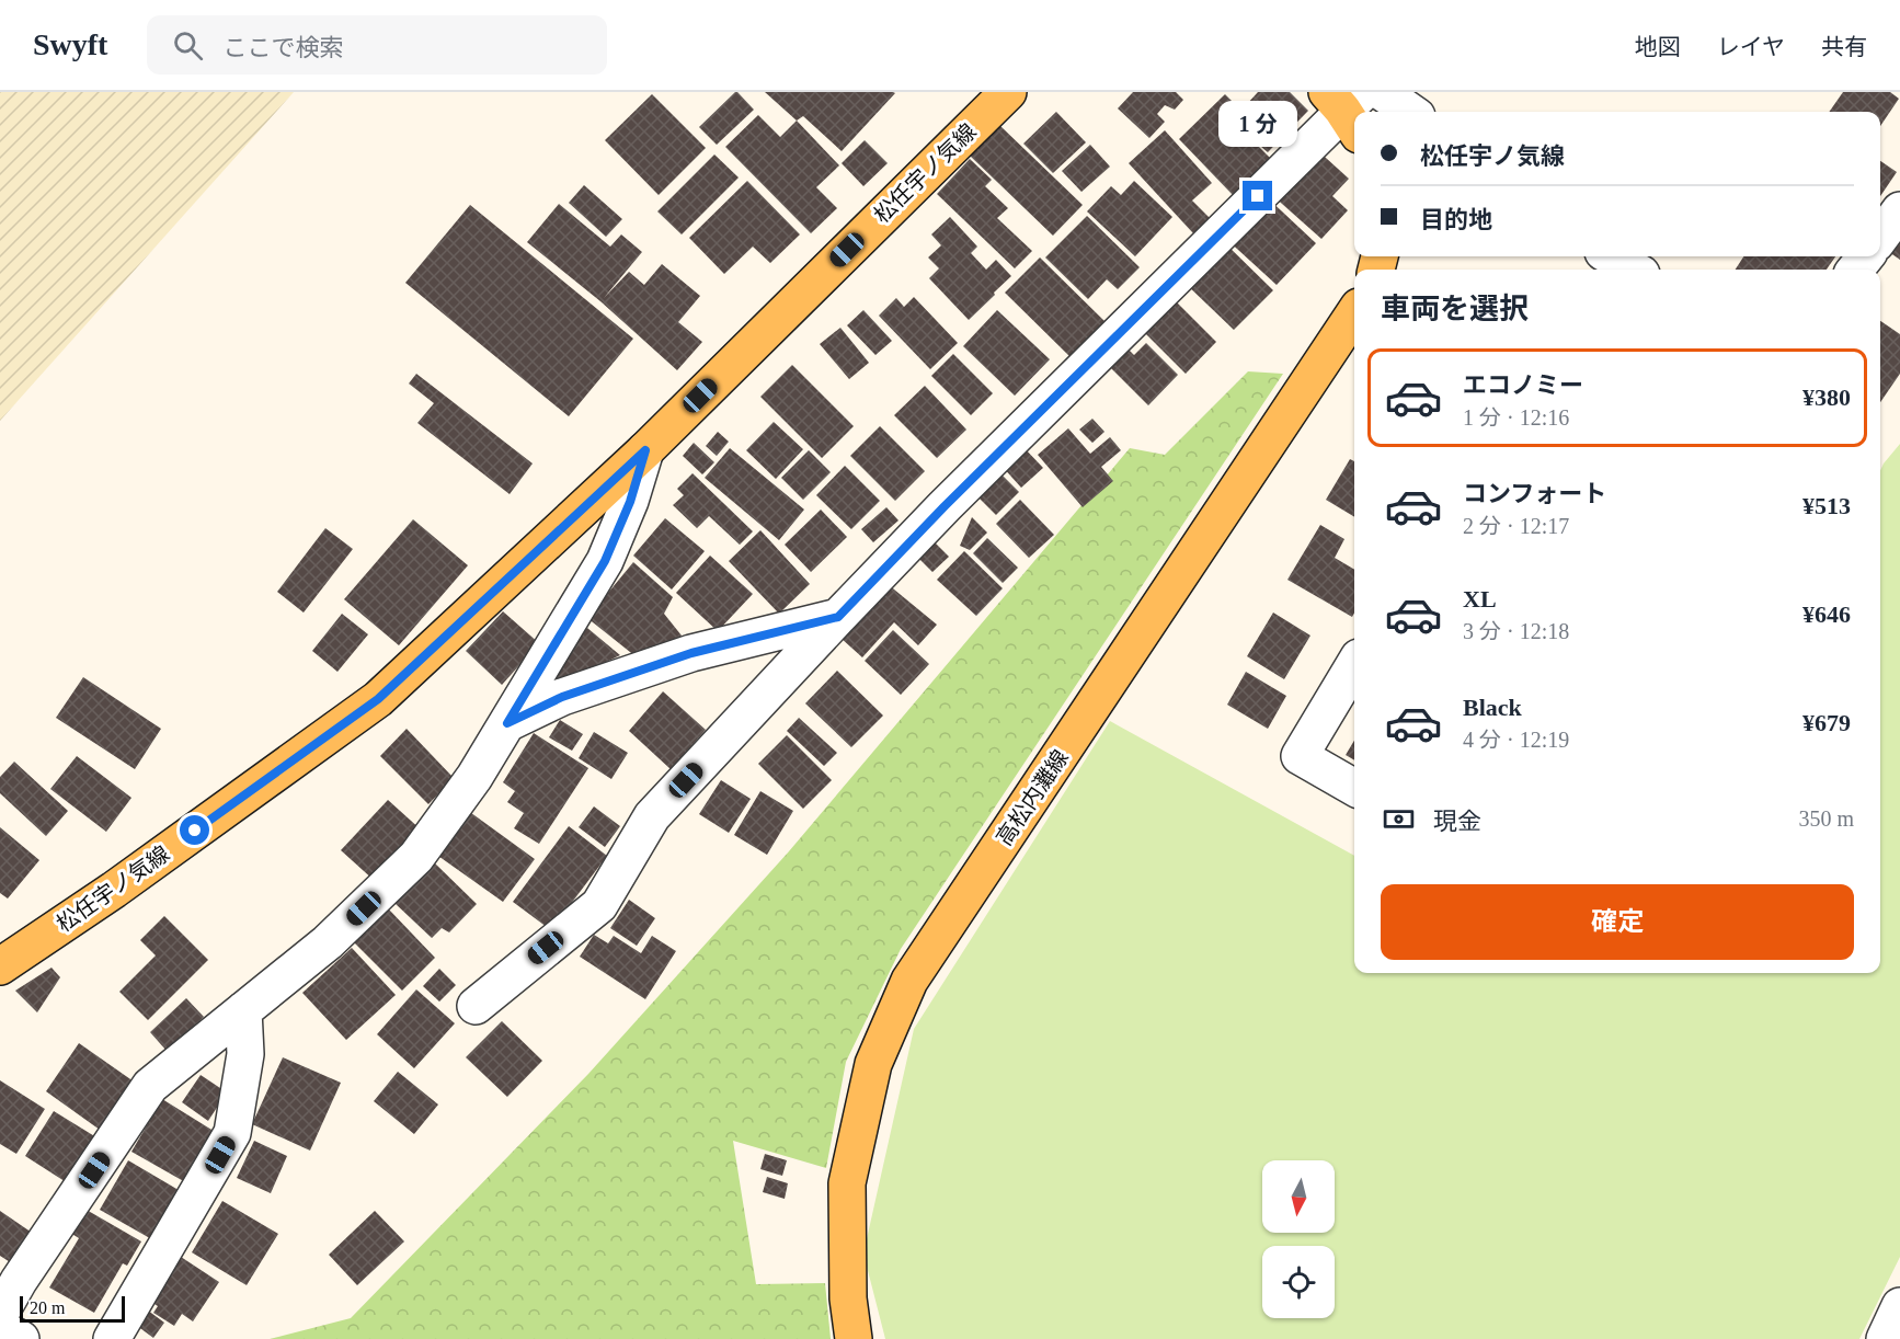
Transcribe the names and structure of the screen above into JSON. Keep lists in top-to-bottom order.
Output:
{
  "streets": {
    "main road": ["松任宇ノ気線", "高松内灘線"]
  },
  "scale_bar": "20 m",
  "north": "bottom",
  "page": {
    "header": "Swyft",
    "search": "ここで検索",
    "nav": ["地図", "レイヤ", "共有"],
    "bubble": "1 分",
    "banner": ["松任宇ノ気線", "目的地"],
    "heading": "車両を選択",
    "list": [
      {
        "name": "エコノミー",
        "note": "1 分 · 12:16",
        "value": "¥380"
      },
      {
        "name": "コンフォート",
        "note": "2 分 · 12:17",
        "value": "¥513"
      },
      {
        "name": "XL",
        "note": "3 分 · 12:18",
        "value": "¥646"
      },
      {
        "name": "Black",
        "note": "4 分 · 12:19",
        "value": "¥679"
      }
    ],
    "pay": ["現金", "350 m"],
    "buttons": "確定",
    "scale": "20 m"
  }
}
